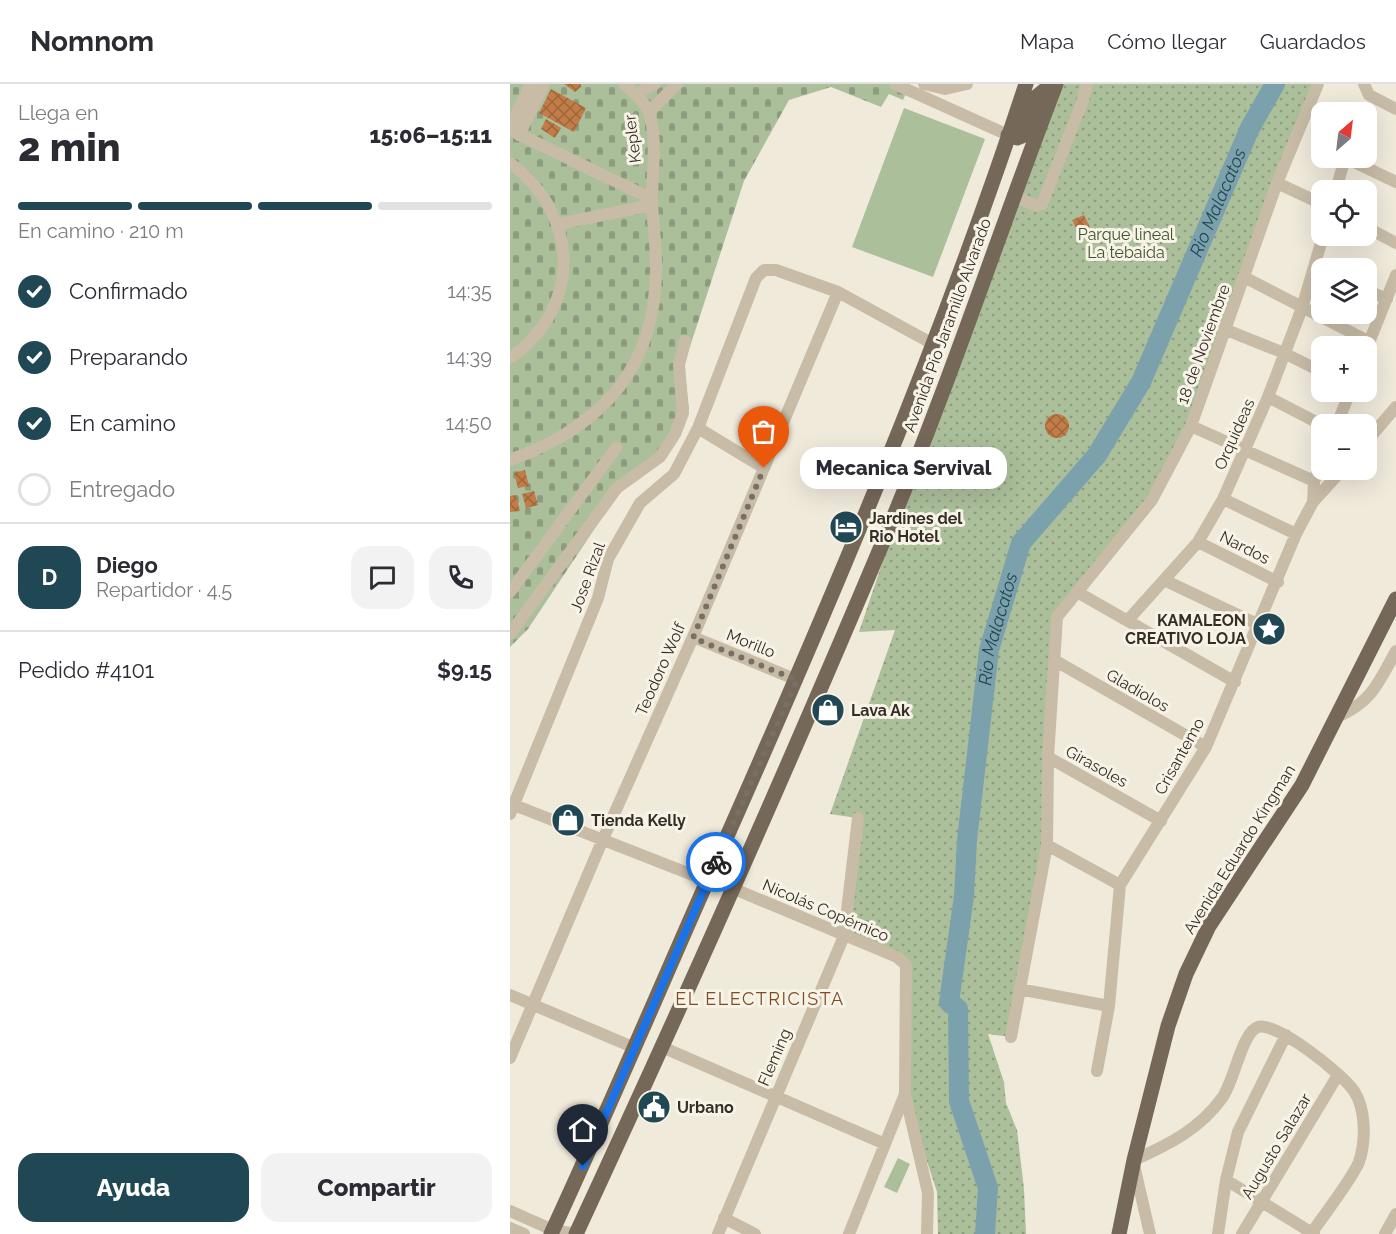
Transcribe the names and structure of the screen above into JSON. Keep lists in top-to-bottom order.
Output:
{
  "streets": {
    "main road": ["Avenida Pío Jaramillo Alvarado", "Avenida Eduardo Kingman"],
    "street": [
      "Kepler",
      "18 de Noviembre",
      "Orquideas",
      "Nardos",
      "Jose Rizal",
      "Morillo",
      "Teodoro Wolf",
      "Gladiolos",
      "Crisantemo",
      "Girasoles",
      "Nicolás Copérnico",
      "Fleming",
      "Augusto Salazar"
    ]
  },
  "crossings": [
    ["Avenida Pío Jaramillo Alvarado", "Morillo"],
    ["Avenida Pío Jaramillo Alvarado", "Nicolás Copérnico"],
    ["18 de Noviembre", "Gladiolos"],
    ["18 de Noviembre", "Girasoles"],
    ["Orquideas", "Nardos"],
    ["Nardos", "Crisantemo"],
    ["Jose Rizal", "Teodoro Wolf"],
    ["Morillo", "Teodoro Wolf"],
    ["Gladiolos", "Crisantemo"],
    ["Crisantemo", "Girasoles"],
    ["Nicolás Copérnico", "Fleming"]
  ],
  "districts": ["EL ELECTRICISTA"],
  "water": ["Rio Malacatos"],
  "parks": ["Parque lineal La tebaida"],
  "places": {
    "other": ["Mecanica Servival"],
    "hotel": ["Jardines del Rio Hotel"],
    "place": ["KAMALEON CREATIVO LOJA"],
    "shop": ["Lava Ak", "Tienda Kelly"],
    "public building": ["Urbano"]
  },
  "north": "top right",
  "page": {
    "header": "Nomnom",
    "nav": ["Mapa", "Cómo llegar", "Guardados"],
    "heading": ["2 min", "Llega en", "15:06–15:11"],
    "panel": [
      "Diego",
      "Repartidor · 4.5",
      "Pedido #4101",
      "$9.15"
    ],
    "map_buttons": ["+", "−"],
    "bar": "En camino · 210 m",
    "list": [
      ["Confirmado", "14:35"],
      ["Preparando", "14:39"],
      ["En camino", "14:50"],
      "Entregado"
    ],
    "bubble": "Mecanica Servival",
    "round": "D",
    "buttons": ["Ayuda", "Compartir"]
  }
}
